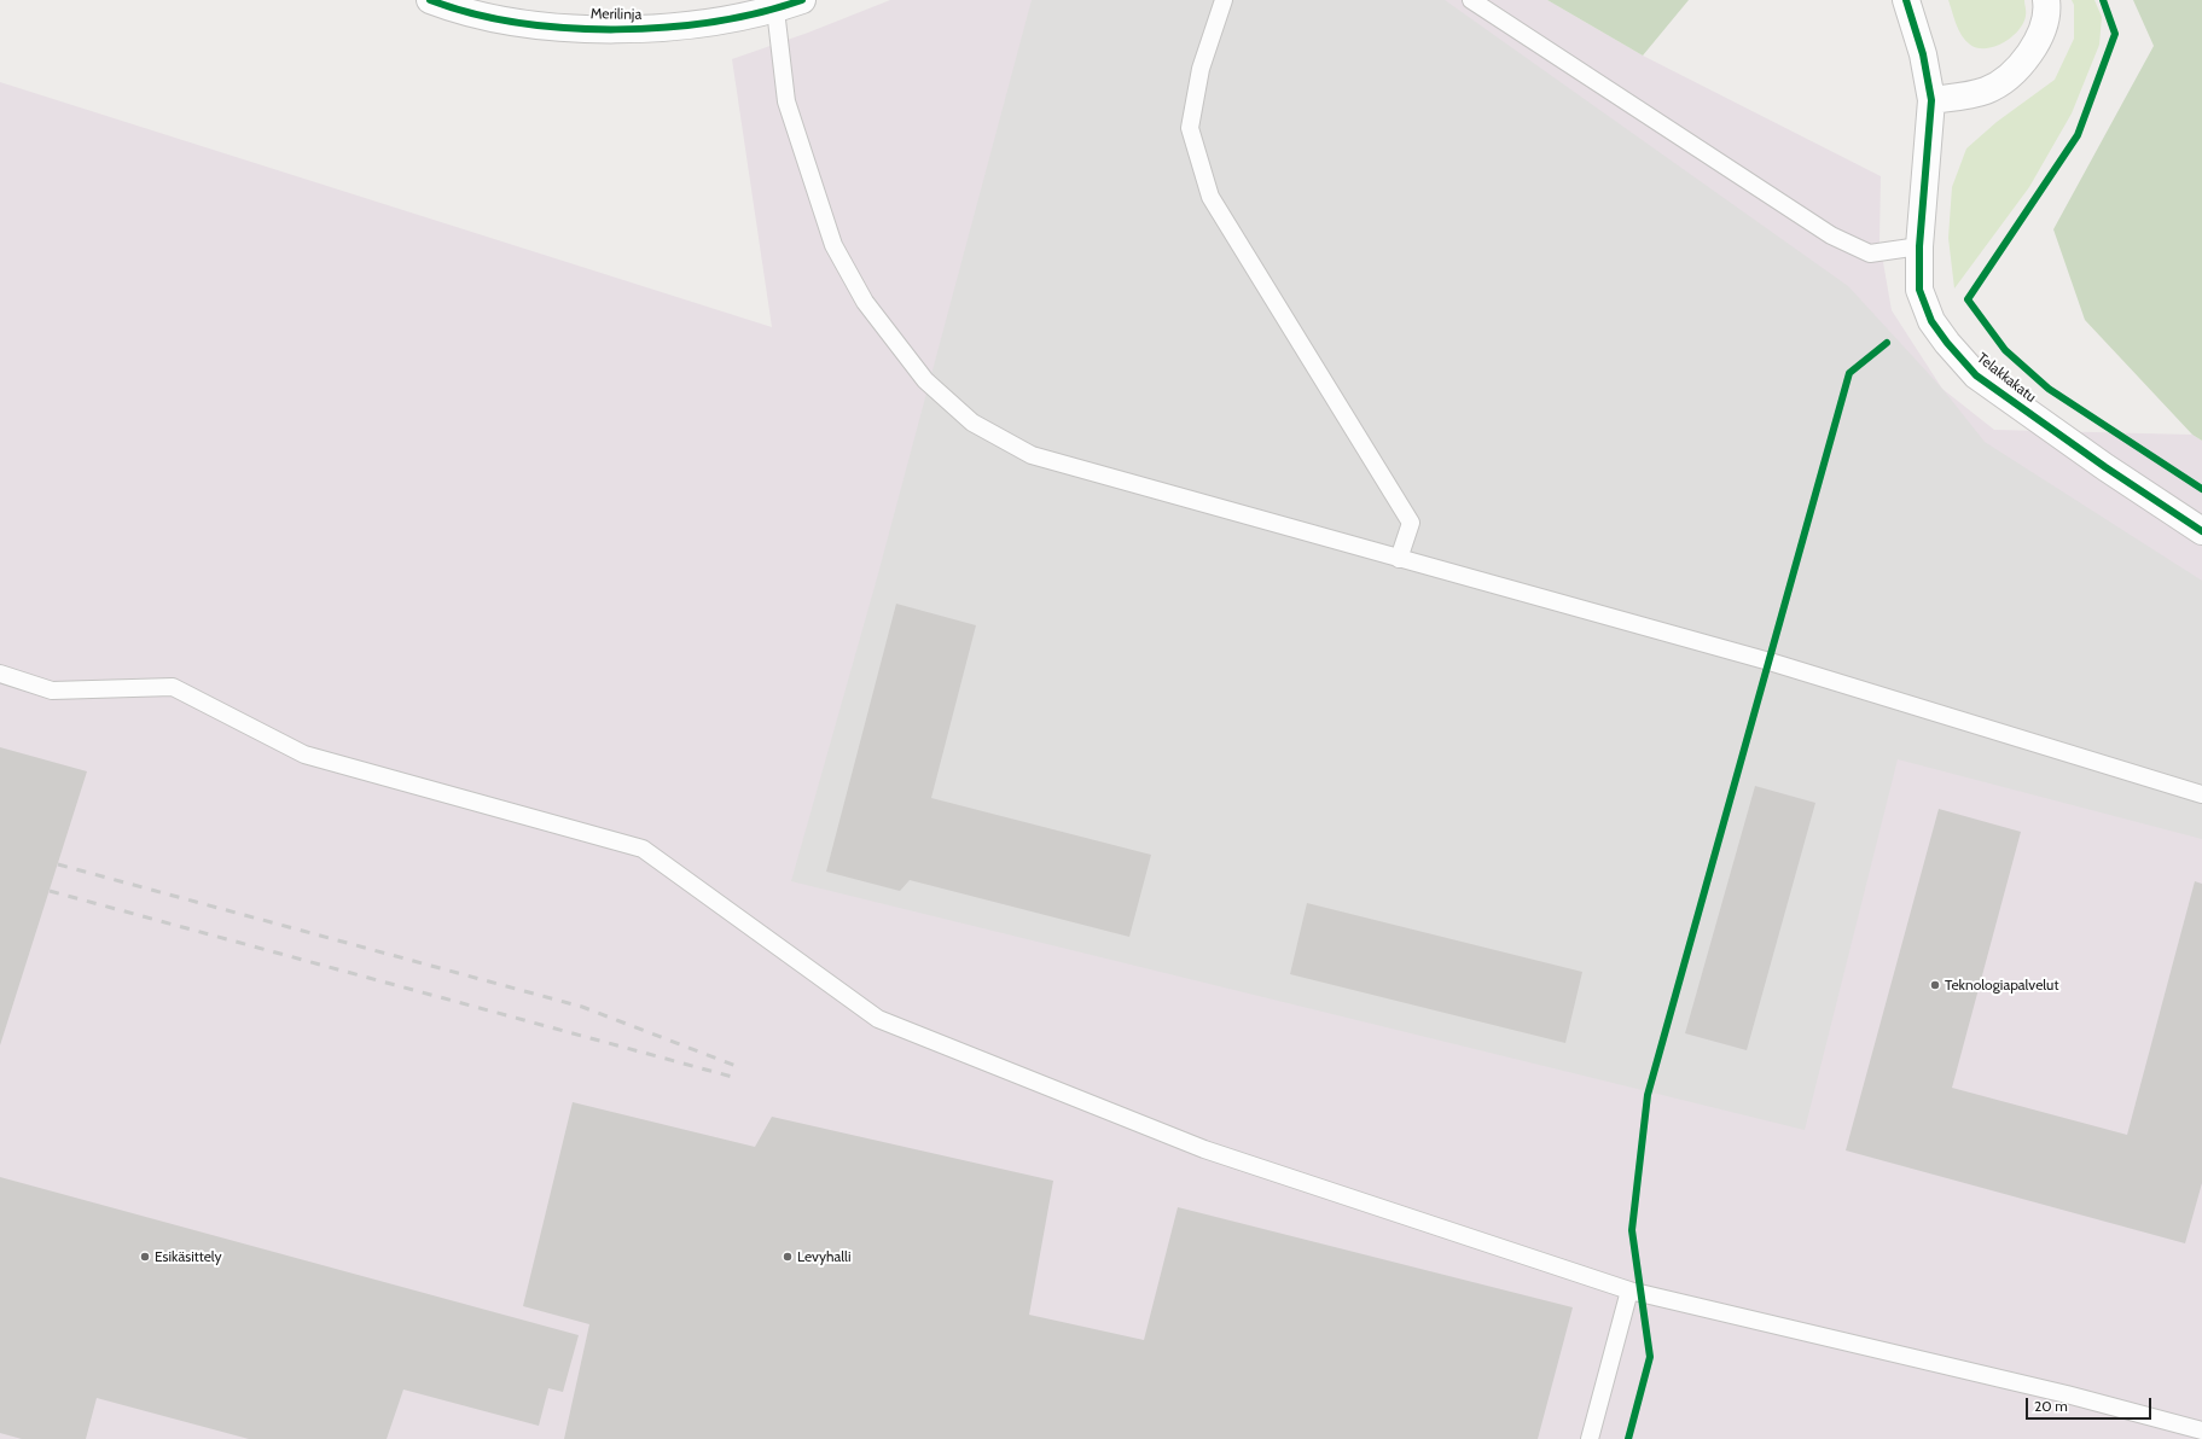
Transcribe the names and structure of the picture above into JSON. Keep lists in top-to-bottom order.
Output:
{
  "streets": {
    "street": ["Merilinja", "Telakkakatu"]
  },
  "places": ["Teknologiapalvelut", "Esikäsittely", "Levyhalli"],
  "scale_bar": "20 m"
}
